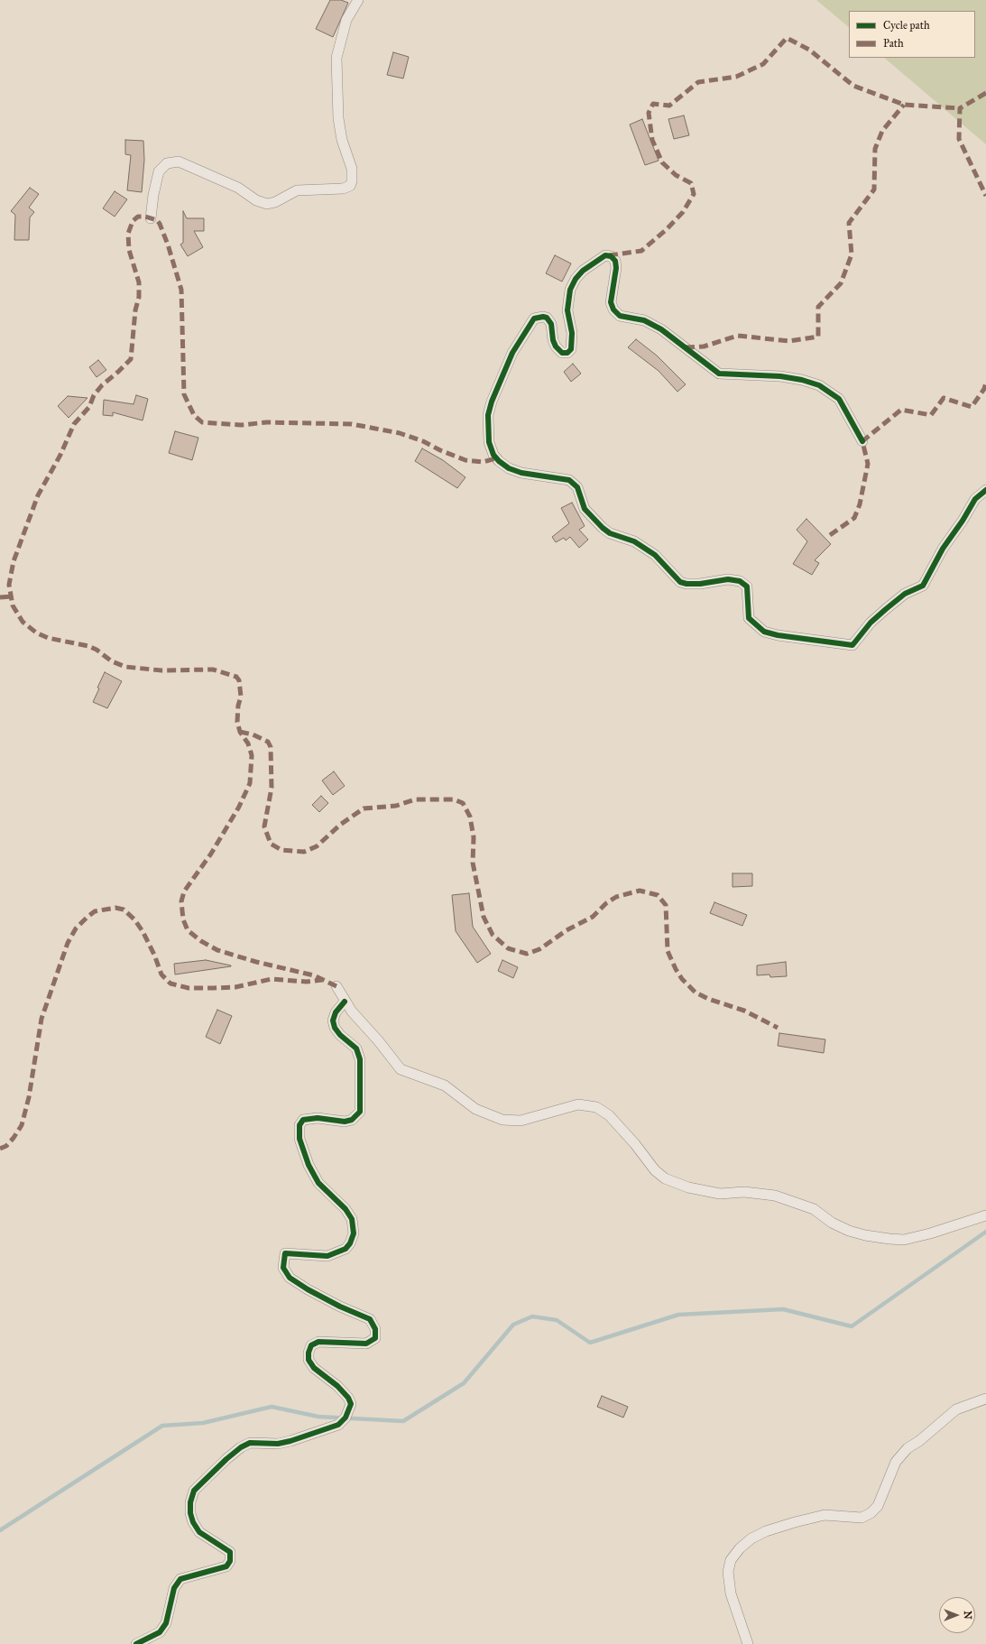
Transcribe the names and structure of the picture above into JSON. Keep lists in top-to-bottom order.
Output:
{
  "legend": ["Cycle path", "Path"],
  "north": "right"
}
